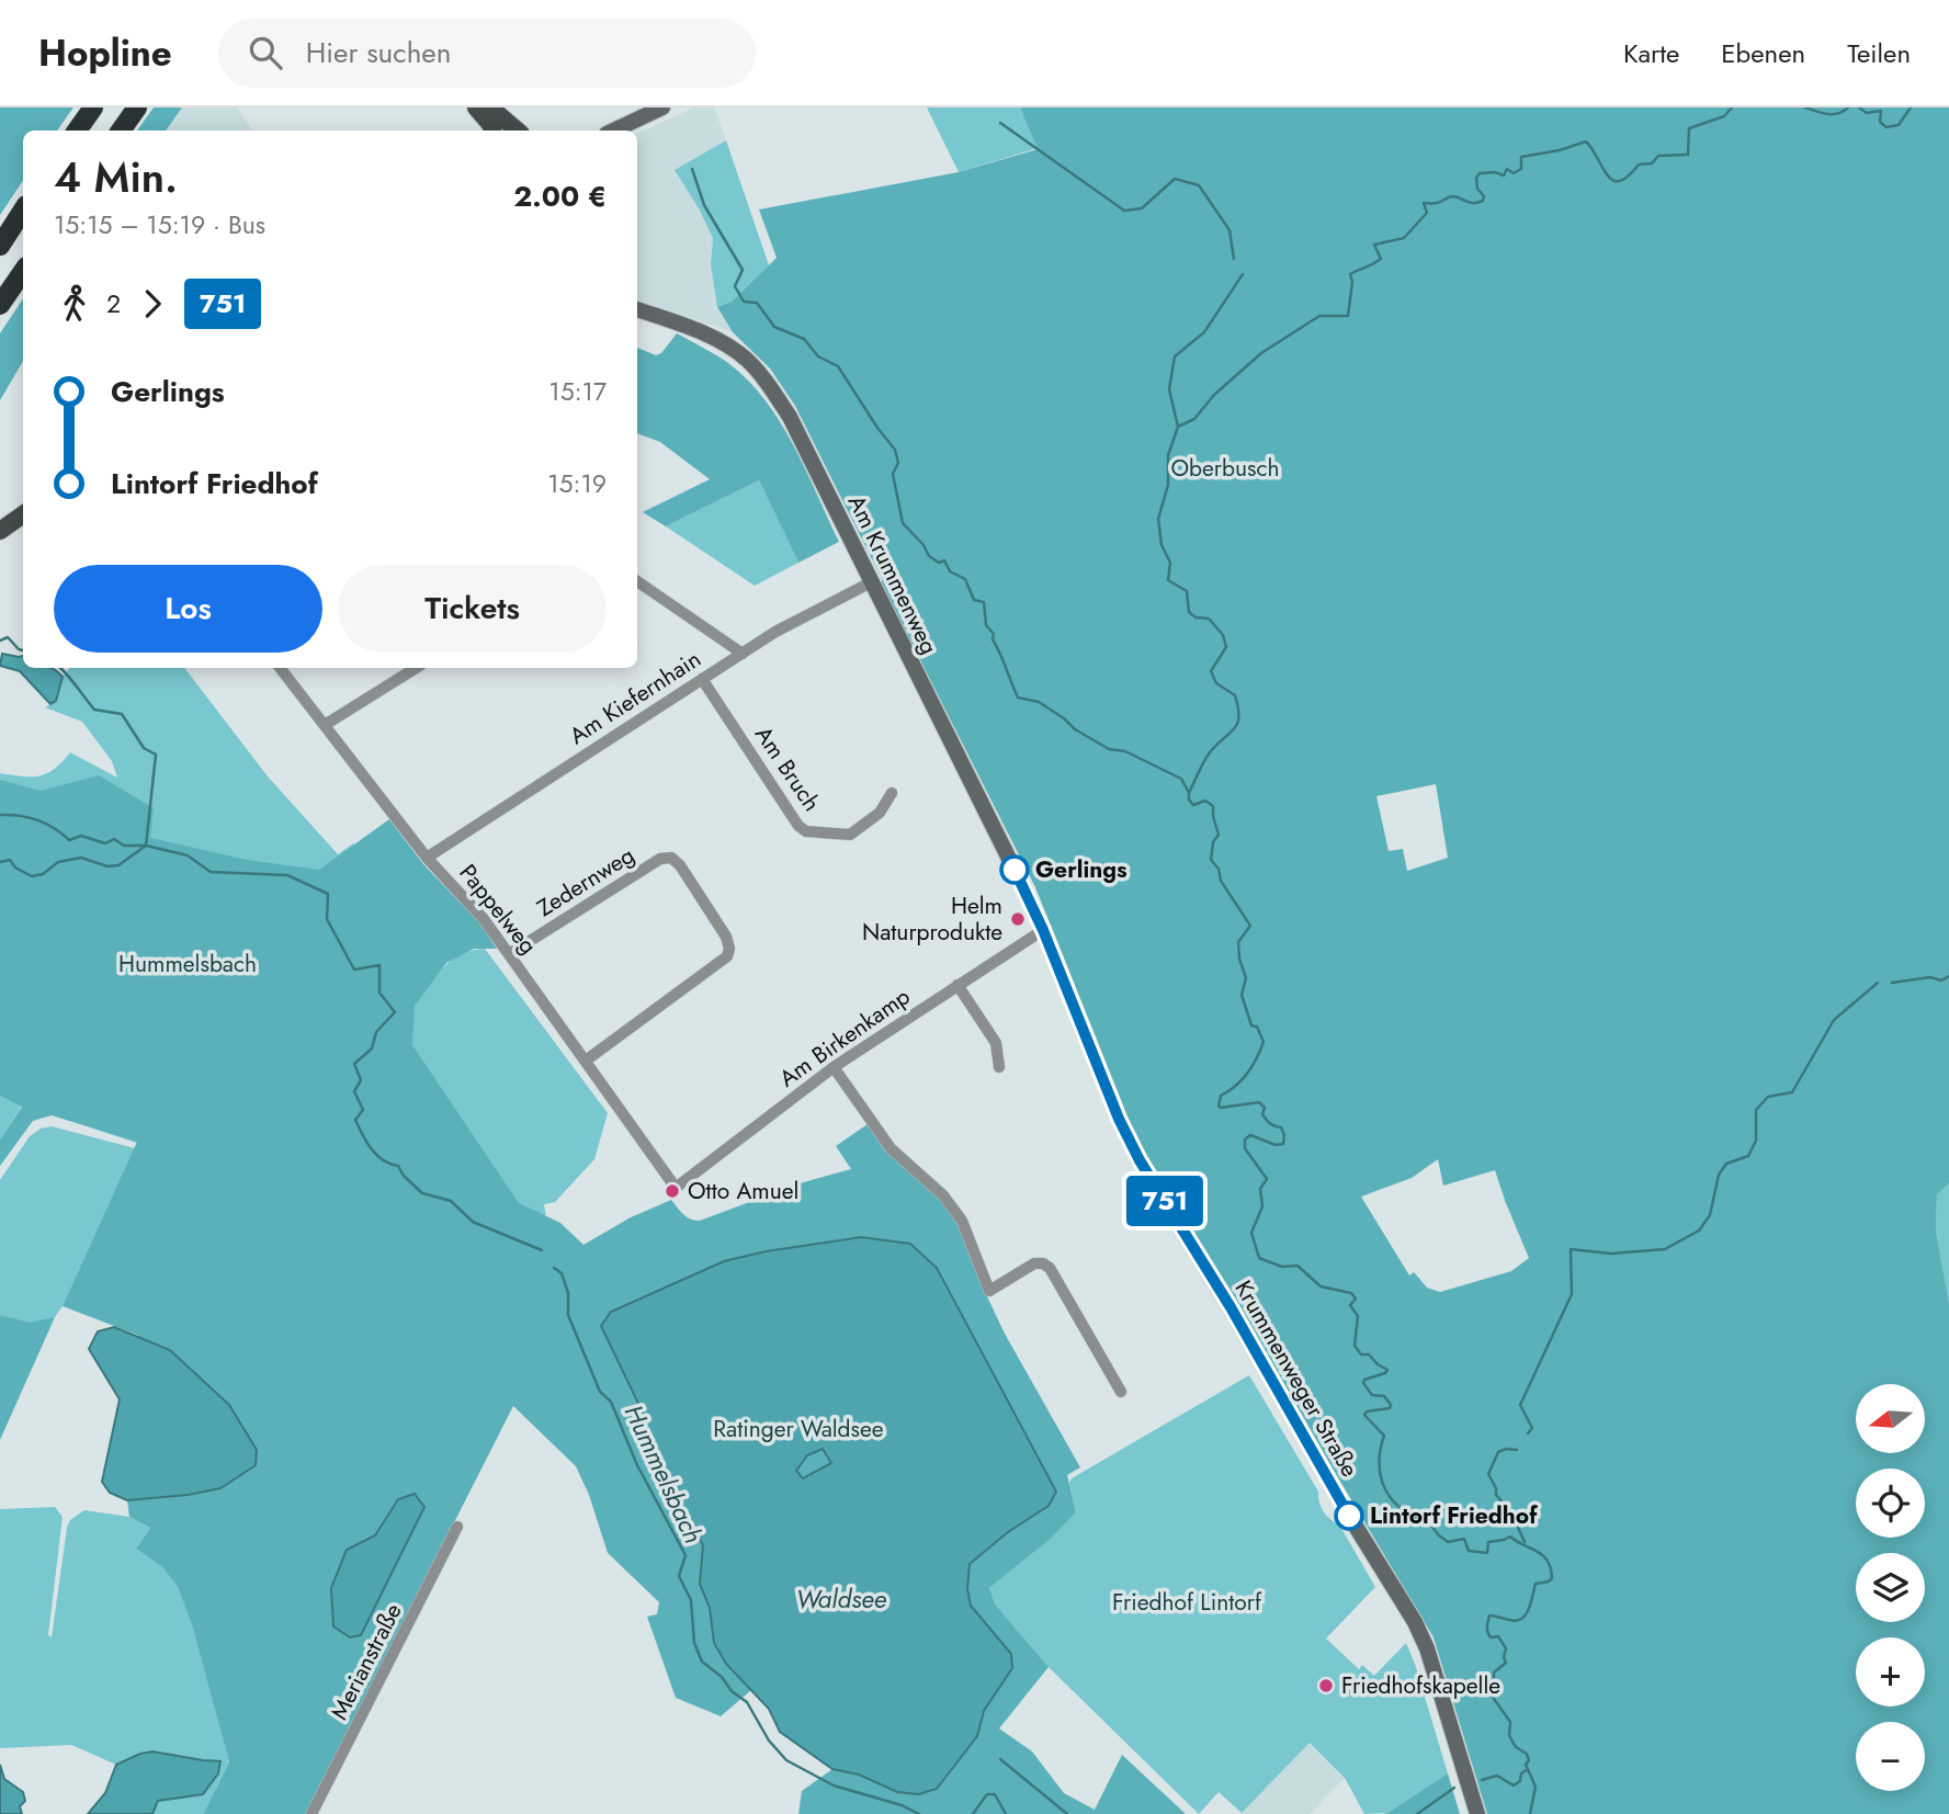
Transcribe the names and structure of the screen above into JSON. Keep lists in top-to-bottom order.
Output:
{
  "streets": {
    "main road": ["Am Krummenweg", "Krummenweger Straße"],
    "street": [
      "Am Kiefernhain",
      "Am Bruch",
      "Zedernweg",
      "Pappelweg",
      "Am Birkenkamp",
      "Merianstraße"
    ]
  },
  "crossings": [
    ["Am Krummenweg", "Am Kiefernhain"],
    ["Am Krummenweg", "Am Birkenkamp"],
    ["Am Krummenweg", "Krummenweger Straße"],
    ["Am Kiefernhain", "Am Bruch"],
    ["Am Kiefernhain", "Pappelweg"],
    ["Zedernweg", "Pappelweg"],
    ["Pappelweg", "Am Birkenkamp"],
    ["Am Birkenkamp", "Krummenweger Straße"]
  ],
  "water": ["Hummelsbach", "Waldsee"],
  "parks": [
    "Oberbusch",
    "Hummelsbach",
    "Ratinger Waldsee",
    "Friedhof Lintorf"
  ],
  "places": [
    "Gerlings",
    "Helm Naturprodukte",
    "Otto Amuel",
    "Lintorf Friedhof",
    "Friedhofskapelle"
  ],
  "lines": ["bus line 751"],
  "north": "left",
  "page": {
    "header": "Hopline",
    "search": "Hier suchen",
    "nav": ["Karte", "Ebenen", "Teilen"],
    "on_map": "751",
    "heading": ["4 Min.", "15:15 – 15:19 · Bus", "2.00 €"],
    "legs": ["2", "751"],
    "list": [
      {
        "name": "Gerlings",
        "value": "15:17"
      },
      {
        "name": "Lintorf Friedhof",
        "value": "15:19"
      }
    ],
    "buttons": ["Los", "Tickets"],
    "map_buttons": ["+", "−"]
  }
}
